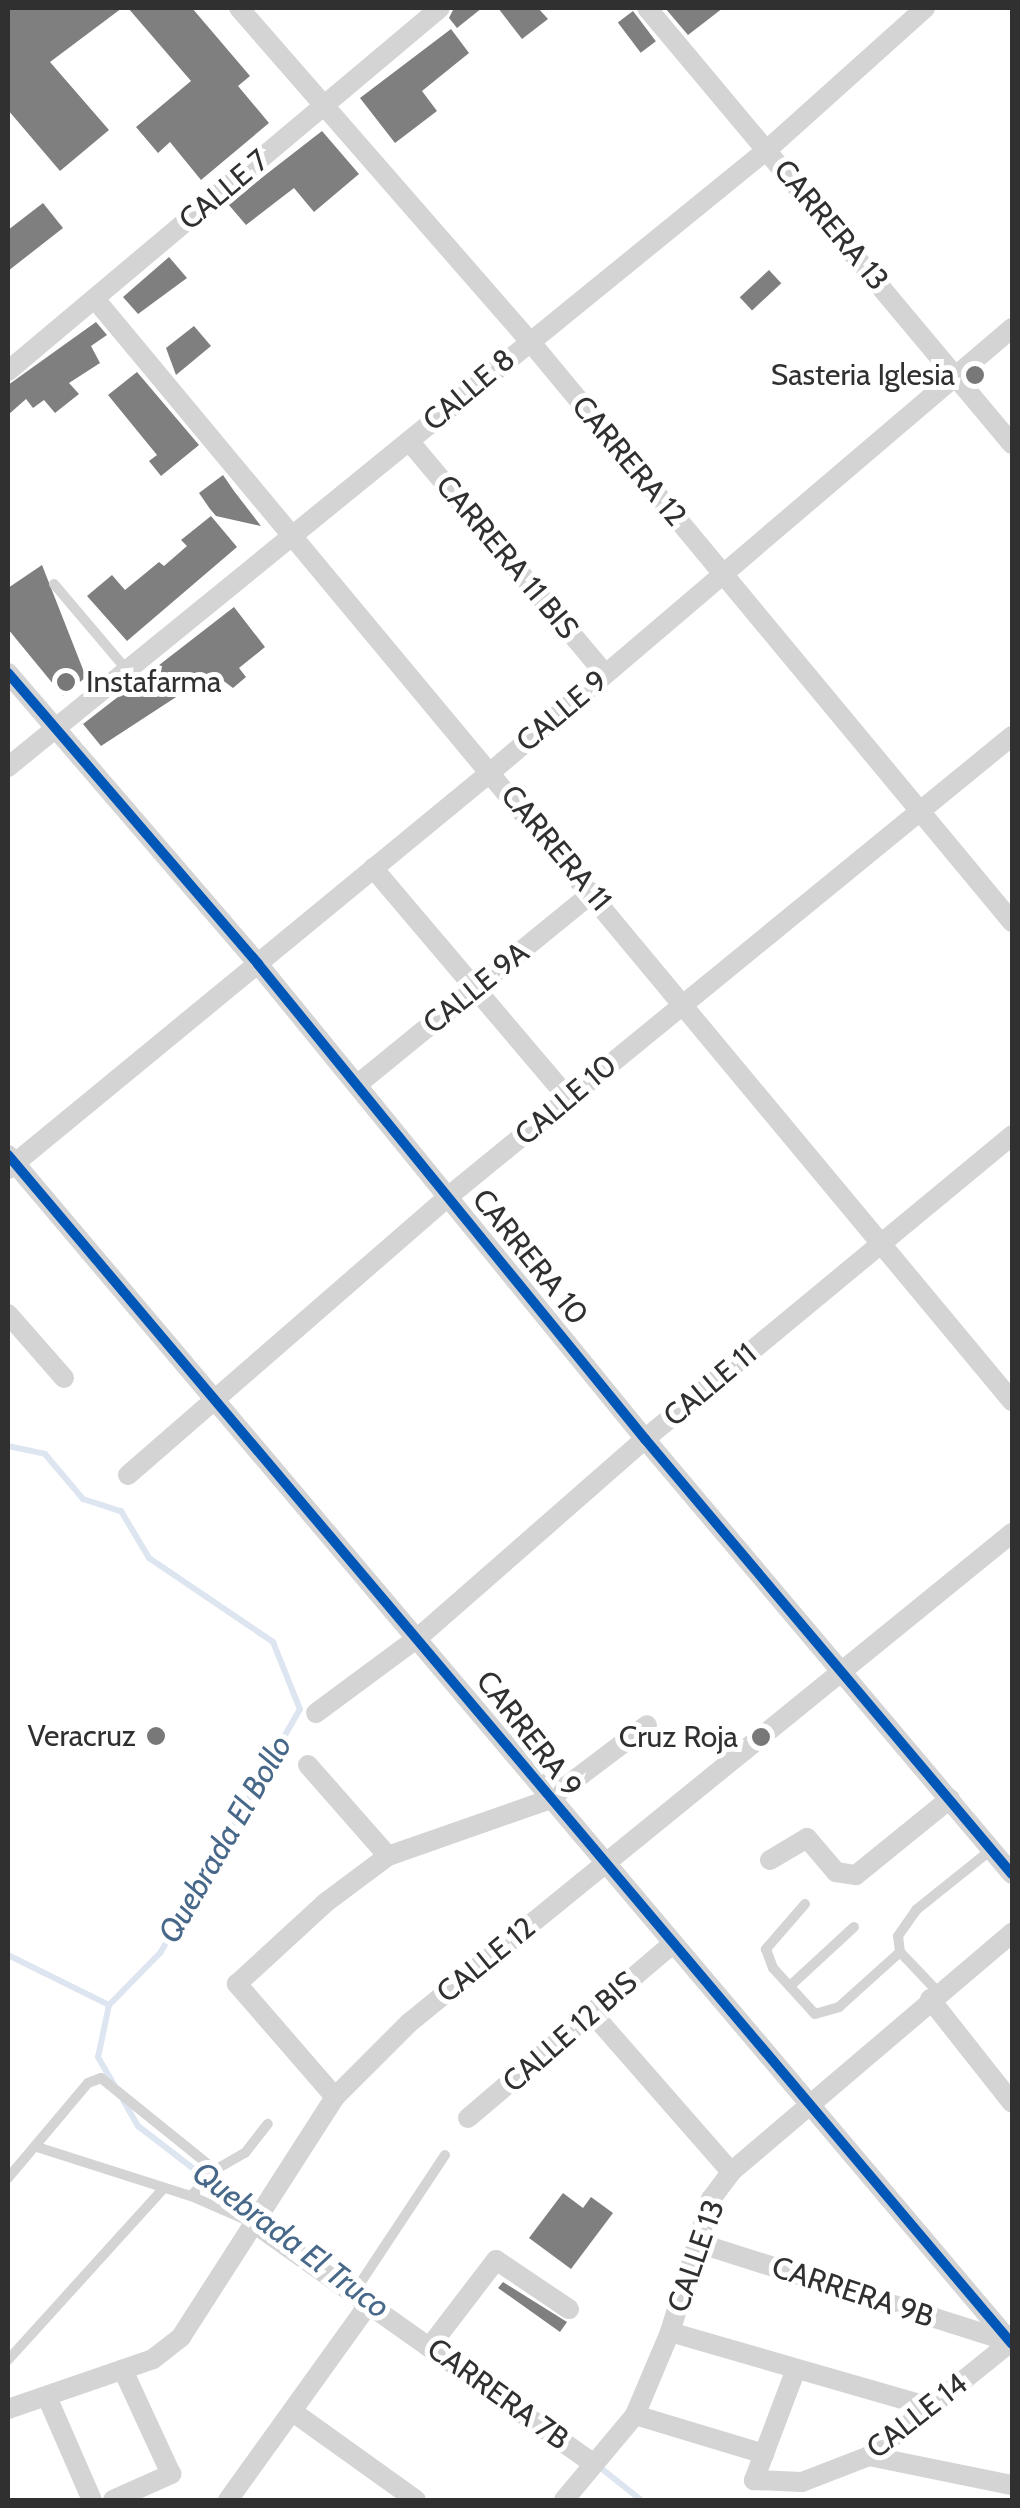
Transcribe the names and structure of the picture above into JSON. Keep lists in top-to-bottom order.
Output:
{
  "streets": {
    "street": [
      "CALLE 7",
      "CARRERA 13",
      "CALLE 8",
      "CARRERA 12",
      "CARRERA 11 BIS",
      "CALLE 9",
      "CARRERA 11",
      "CALLE 9A",
      "CALLE 10",
      "CARRERA 10",
      "CALLE 11",
      "CARRERA 9",
      "CALLE 12",
      "CALLE 12 BIS",
      "CALLE 13",
      "CARRERA 9B",
      "CARRERA 7B",
      "CALLE 14"
    ]
  },
  "crossings": [
    ["CALLE 7", "CARRERA 12"],
    ["CALLE 7", "CARRERA 11"],
    ["CARRERA 13", "CALLE 8"],
    ["CARRERA 13", "CALLE 9"],
    ["CALLE 8", "CARRERA 12"],
    ["CALLE 8", "CARRERA 11 BIS"],
    ["CALLE 8", "CARRERA 11"],
    ["CALLE 8", "CARRERA 10"],
    ["CARRERA 12", "CALLE 9"],
    ["CARRERA 12", "CALLE 10"],
    ["CARRERA 11 BIS", "CALLE 9"],
    ["CALLE 9", "CARRERA 11"],
    ["CALLE 9", "CARRERA 10"],
    ["CALLE 9", "CARRERA 9"],
    ["CARRERA 11", "CALLE 9A"],
    ["CARRERA 11", "CALLE 10"],
    ["CARRERA 11", "CALLE 11"],
    ["CALLE 9A", "CARRERA 10"],
    ["CALLE 10", "CARRERA 10"],
    ["CALLE 10", "CARRERA 9"],
    ["CARRERA 10", "CALLE 11"],
    ["CARRERA 10", "CALLE 12"],
    ["CALLE 11", "CARRERA 9"],
    ["CARRERA 9", "CALLE 12"],
    ["CARRERA 9", "CALLE 12 BIS"],
    ["CARRERA 9", "CALLE 13"],
    ["CARRERA 9", "CARRERA 9B"],
    ["CARRERA 9", "CALLE 14"],
    ["CALLE 12", "CARRERA 7B"],
    ["CALLE 13", "CARRERA 9B"],
    ["CALLE 13", "CARRERA 7B"],
    ["CARRERA 9B", "CALLE 14"]
  ],
  "water": ["Quebrada El Bollo", "Quebrada El Truco"],
  "places": [
    "Sasteria Iglesia",
    "Instafarma",
    "Veracruz",
    "Cruz Roja"
  ]
}
